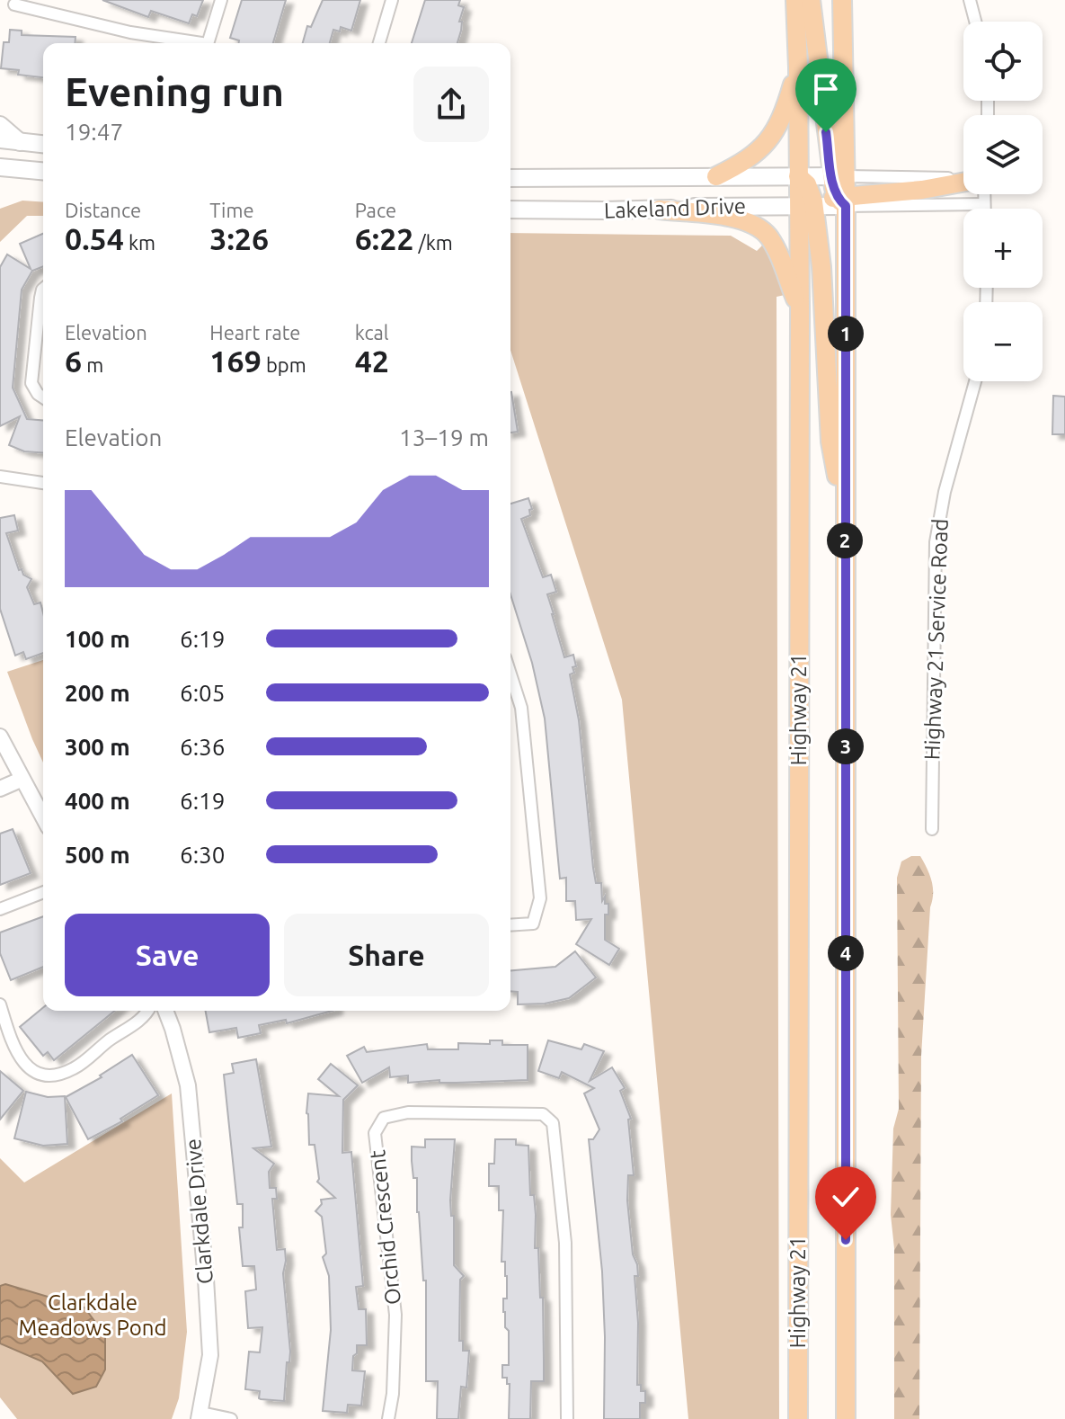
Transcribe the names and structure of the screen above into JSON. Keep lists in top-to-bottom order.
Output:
{
  "streets": {
    "main road": ["Lakeland Drive", "Highway 21"],
    "street": ["Highway 21 Service Road", "Clarkdale Drive", "Orchid Crescent"]
  },
  "crossings": [
    ["Lakeland Drive", "Highway 21"]
  ],
  "parks": ["Clarkdale Meadows Pond"],
  "page": {
    "map_buttons": ["+", "−"],
    "heading": ["Evening run", "19:47"],
    "stats": [
      ["Distance", "0.54 km"],
      ["Time", "3:26"],
      ["Pace", "6:22 /km"],
      ["Elevation", "6 m"],
      ["Heart rate", "169 bpm"],
      ["kcal", "42"]
    ],
    "pins": [
      "1",
      "2",
      "3",
      "4"
    ],
    "chart": ["Elevation", "13–19 m"],
    "list": [
      {
        "name": "100 m",
        "note": "6:19"
      },
      {
        "name": "200 m",
        "note": "6:05"
      },
      {
        "name": "300 m",
        "note": "6:36"
      },
      {
        "name": "400 m",
        "note": "6:19"
      },
      {
        "name": "500 m",
        "note": "6:30"
      }
    ],
    "buttons": ["Save", "Share"]
  }
}
